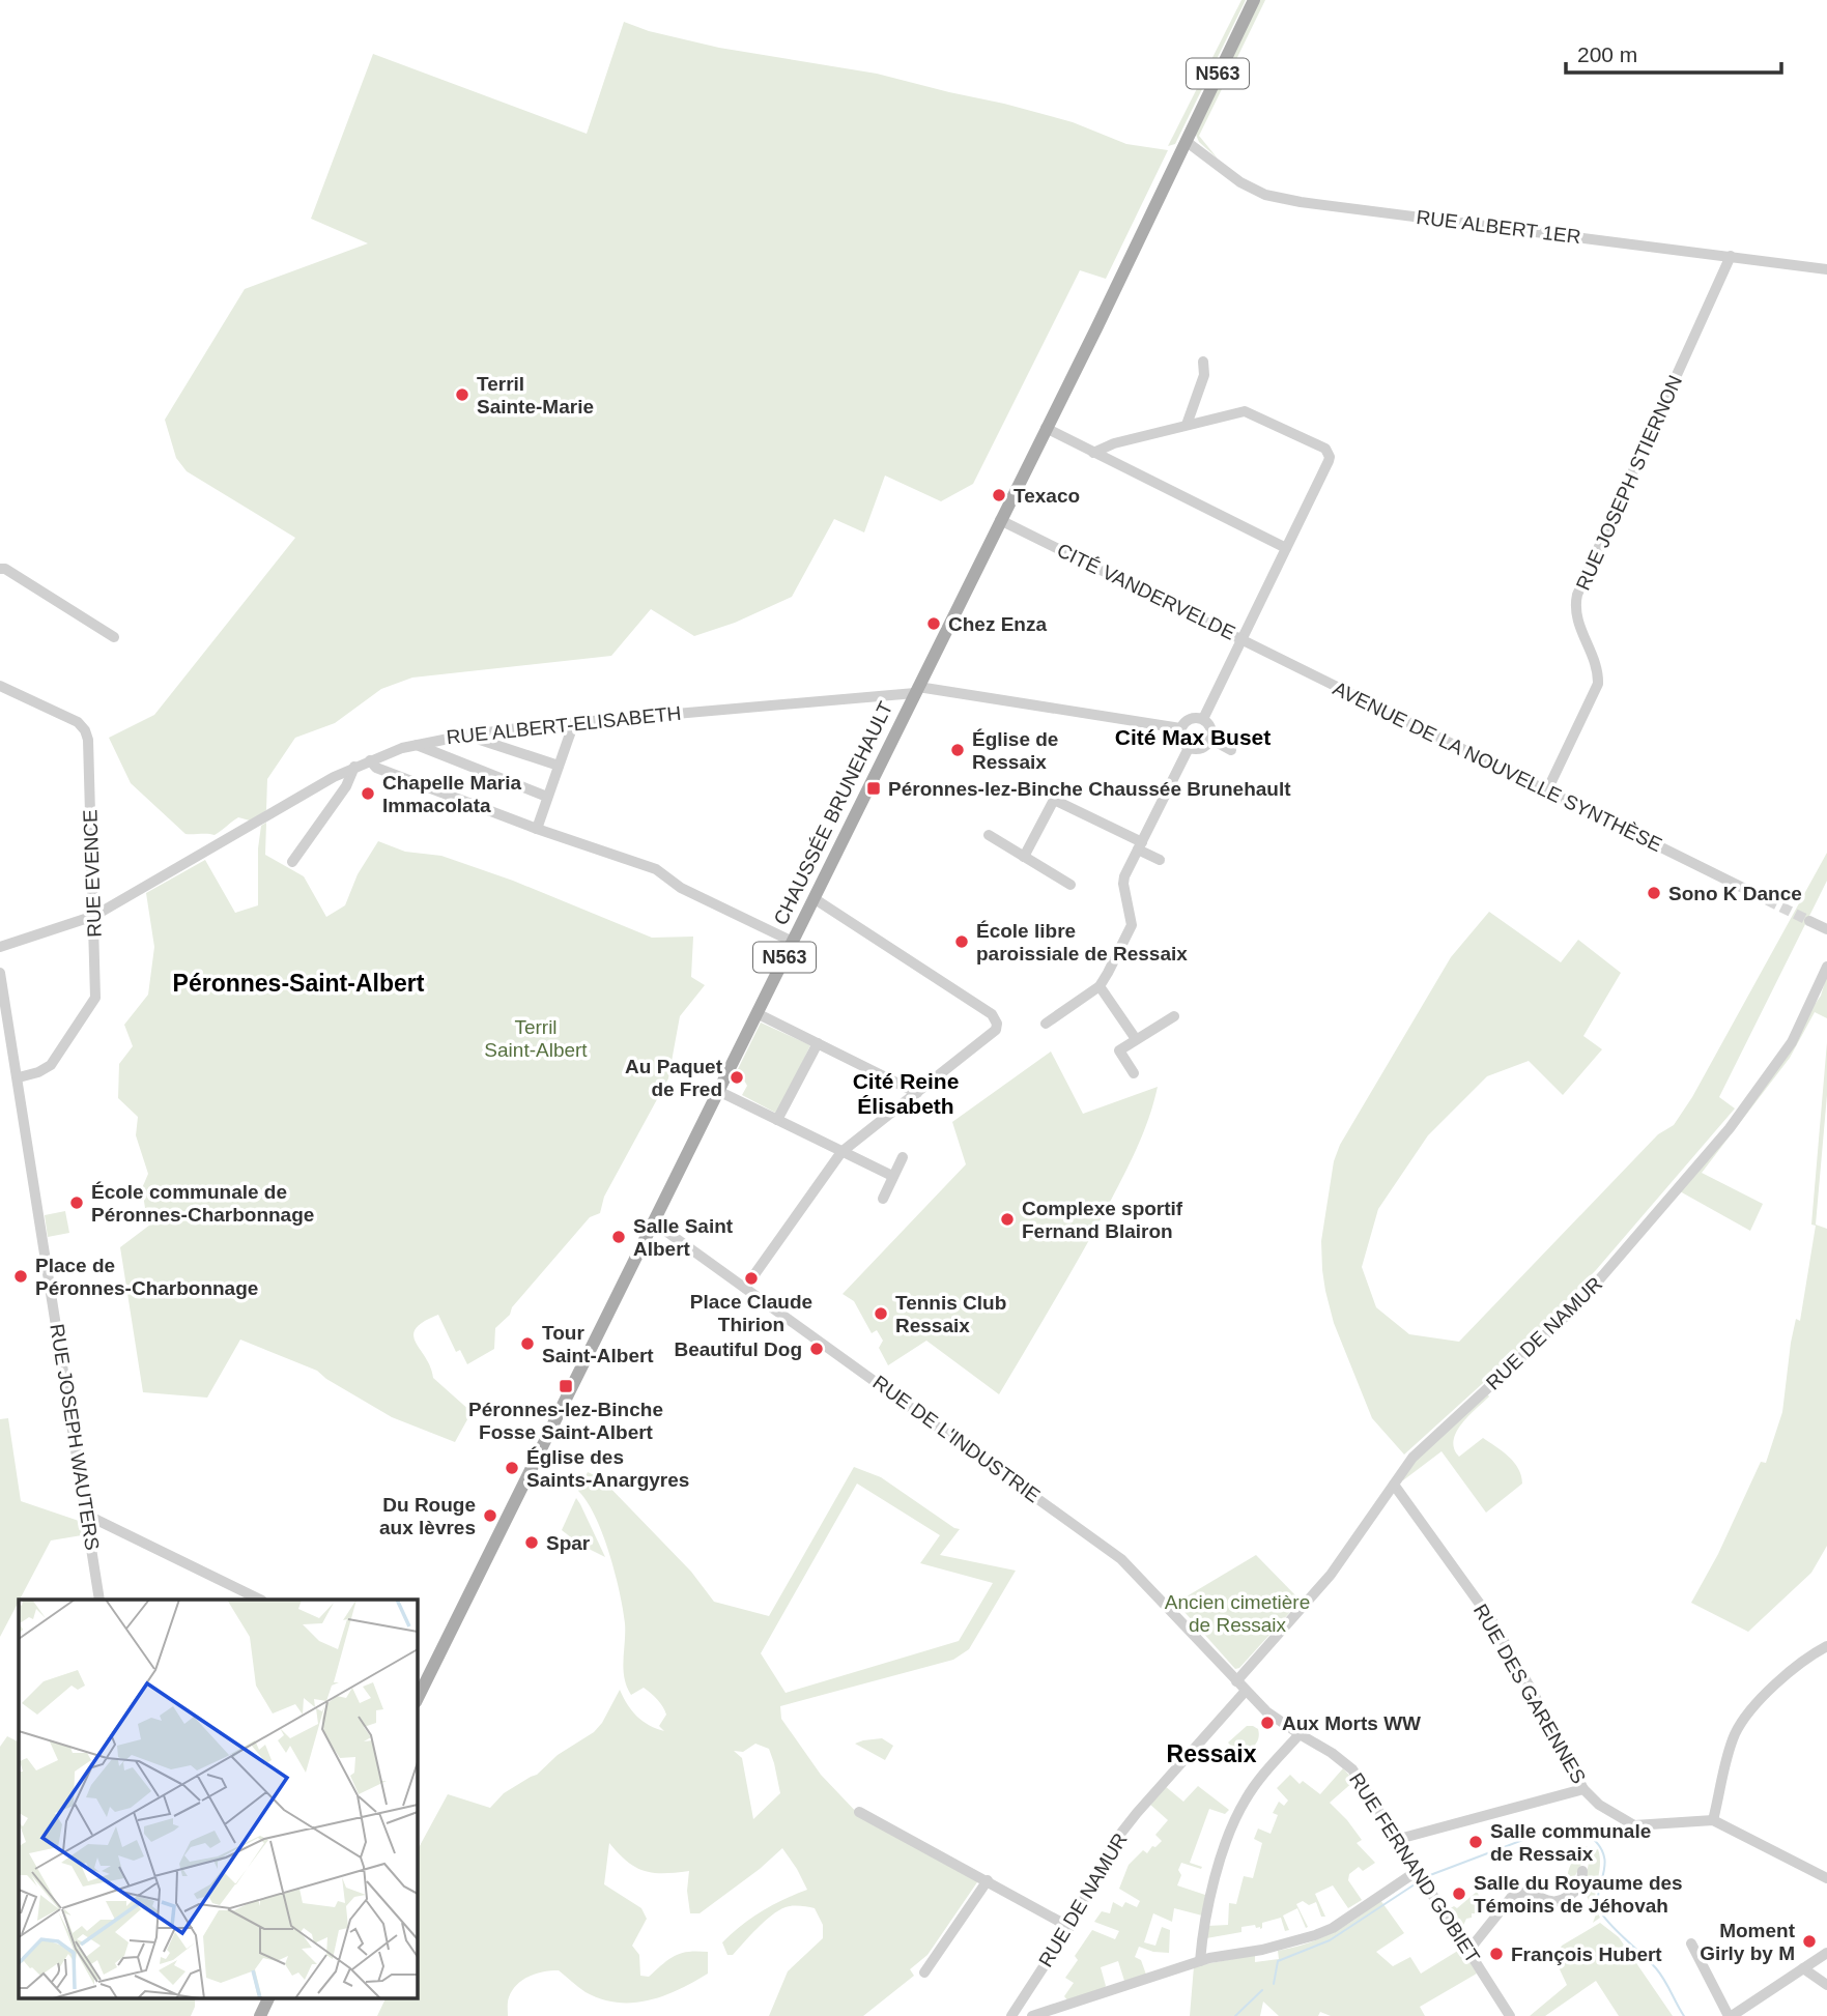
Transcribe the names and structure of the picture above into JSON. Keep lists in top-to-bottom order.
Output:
{
  "streets": {
    "main road": ["N563", "CHAUSSÉE BRUNEHAULT"],
    "street": [
      "RUE ALBERT 1ER",
      "RUE JOSEPH STIERNON",
      "CITÉ VANDERVELDE",
      "RUE ALBERT-ELISABETH",
      "AVENUE DE LA NOUVELLE SYNTHÈSE",
      "RUE EVENCE",
      "RUE DE NAMUR",
      "RUE JOSEPH WAUTERS",
      "RUE DE L'INDUSTRIE",
      "RUE DES GARENNES",
      "RUE FERNAND GOBIET"
    ]
  },
  "crossings": [
    ["N563", "RUE ALBERT 1ER"],
    ["N563", "CHAUSSÉE BRUNEHAULT"],
    ["RUE ALBERT 1ER", "RUE JOSEPH STIERNON"],
    ["RUE ALBERT 1ER", "CHAUSSÉE BRUNEHAULT"],
    ["RUE JOSEPH STIERNON", "AVENUE DE LA NOUVELLE SYNTHÈSE"],
    ["CITÉ VANDERVELDE", "AVENUE DE LA NOUVELLE SYNTHÈSE"],
    ["CITÉ VANDERVELDE", "CHAUSSÉE BRUNEHAULT"],
    ["RUE ALBERT-ELISABETH", "CHAUSSÉE BRUNEHAULT"],
    ["RUE ALBERT-ELISABETH", "RUE EVENCE"],
    ["CHAUSSÉE BRUNEHAULT", "RUE DE L'INDUSTRIE"],
    ["RUE EVENCE", "RUE JOSEPH WAUTERS"],
    ["RUE DE NAMUR", "RUE DE L'INDUSTRIE"],
    ["RUE DE NAMUR", "RUE DES GARENNES"],
    ["RUE DE NAMUR", "RUE FERNAND GOBIET"],
    ["RUE DE L'INDUSTRIE", "RUE FERNAND GOBIET"]
  ],
  "districts": [
    "Cité Max Buset",
    "Péronnes-Saint-Albert",
    "Cité Reine Élisabeth",
    "Ressaix"
  ],
  "parks": ["Terril Saint-Albert", "Ancien cimetière de Ressaix"],
  "places": {
    "other": [
      "Terril Sainte-Marie",
      "Texaco",
      "Chez Enza",
      "Église de Ressaix",
      "Chapelle Maria Immacolata",
      "Sono K Dance",
      "École libre paroissiale de Ressaix",
      "Au Paquet de Fred",
      "École communale de Péronnes-Charbonnage",
      "Complexe sportif Fernand Blairon",
      "Salle Saint Albert",
      "Place de Péronnes-Charbonnage",
      "Place Claude Thirion",
      "Tennis Club Ressaix",
      "Tour Saint-Albert",
      "Beautiful Dog",
      "Église des Saints-Anargyres",
      "Du Rouge aux lèvres",
      "Spar",
      "Aux Morts WW",
      "Salle communale de Ressaix",
      "Salle du Royaume des Témoins de Jéhovah",
      "Moment Girly by M",
      "François Hubert"
    ],
    "transit": ["Péronnes-lez-Binche Chaussée Brunehault", "Péronnes-lez-Binche Fosse Saint-Albert"]
  },
  "scale_bar": "200 m"
}
